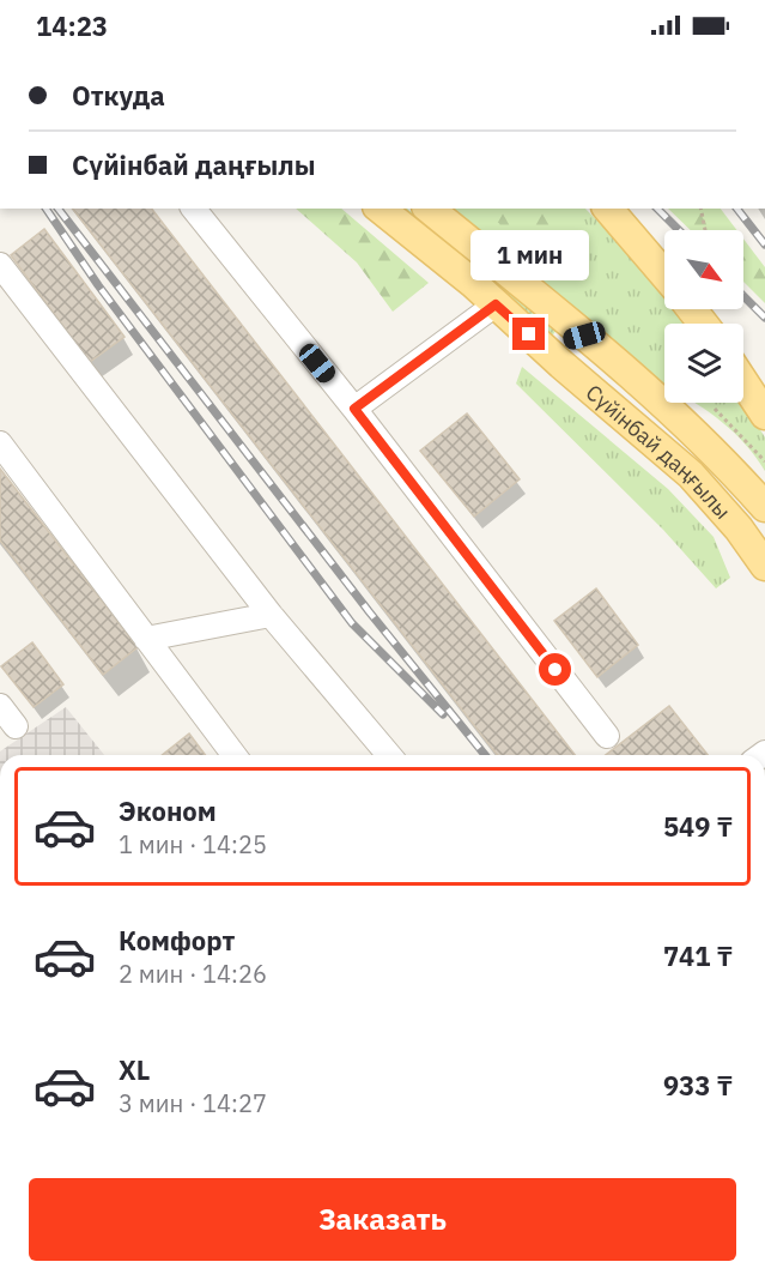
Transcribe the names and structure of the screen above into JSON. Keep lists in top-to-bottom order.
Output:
{
  "streets": {
    "main road": ["Сүйінбай даңғылы"]
  },
  "north": "bottom right",
  "page": {
    "status": "14:23",
    "banner": ["Откуда", "Сүйінбай даңғылы"],
    "bubble": "1 мин",
    "list": [
      {
        "name": "Эконом",
        "note": "1 мин · 14:25",
        "value": "549 ₸"
      },
      {
        "name": "Комфорт",
        "note": "2 мин · 14:26",
        "value": "741 ₸"
      },
      {
        "name": "XL",
        "note": "3 мин · 14:27",
        "value": "933 ₸"
      }
    ],
    "buttons": "Заказать"
  }
}
